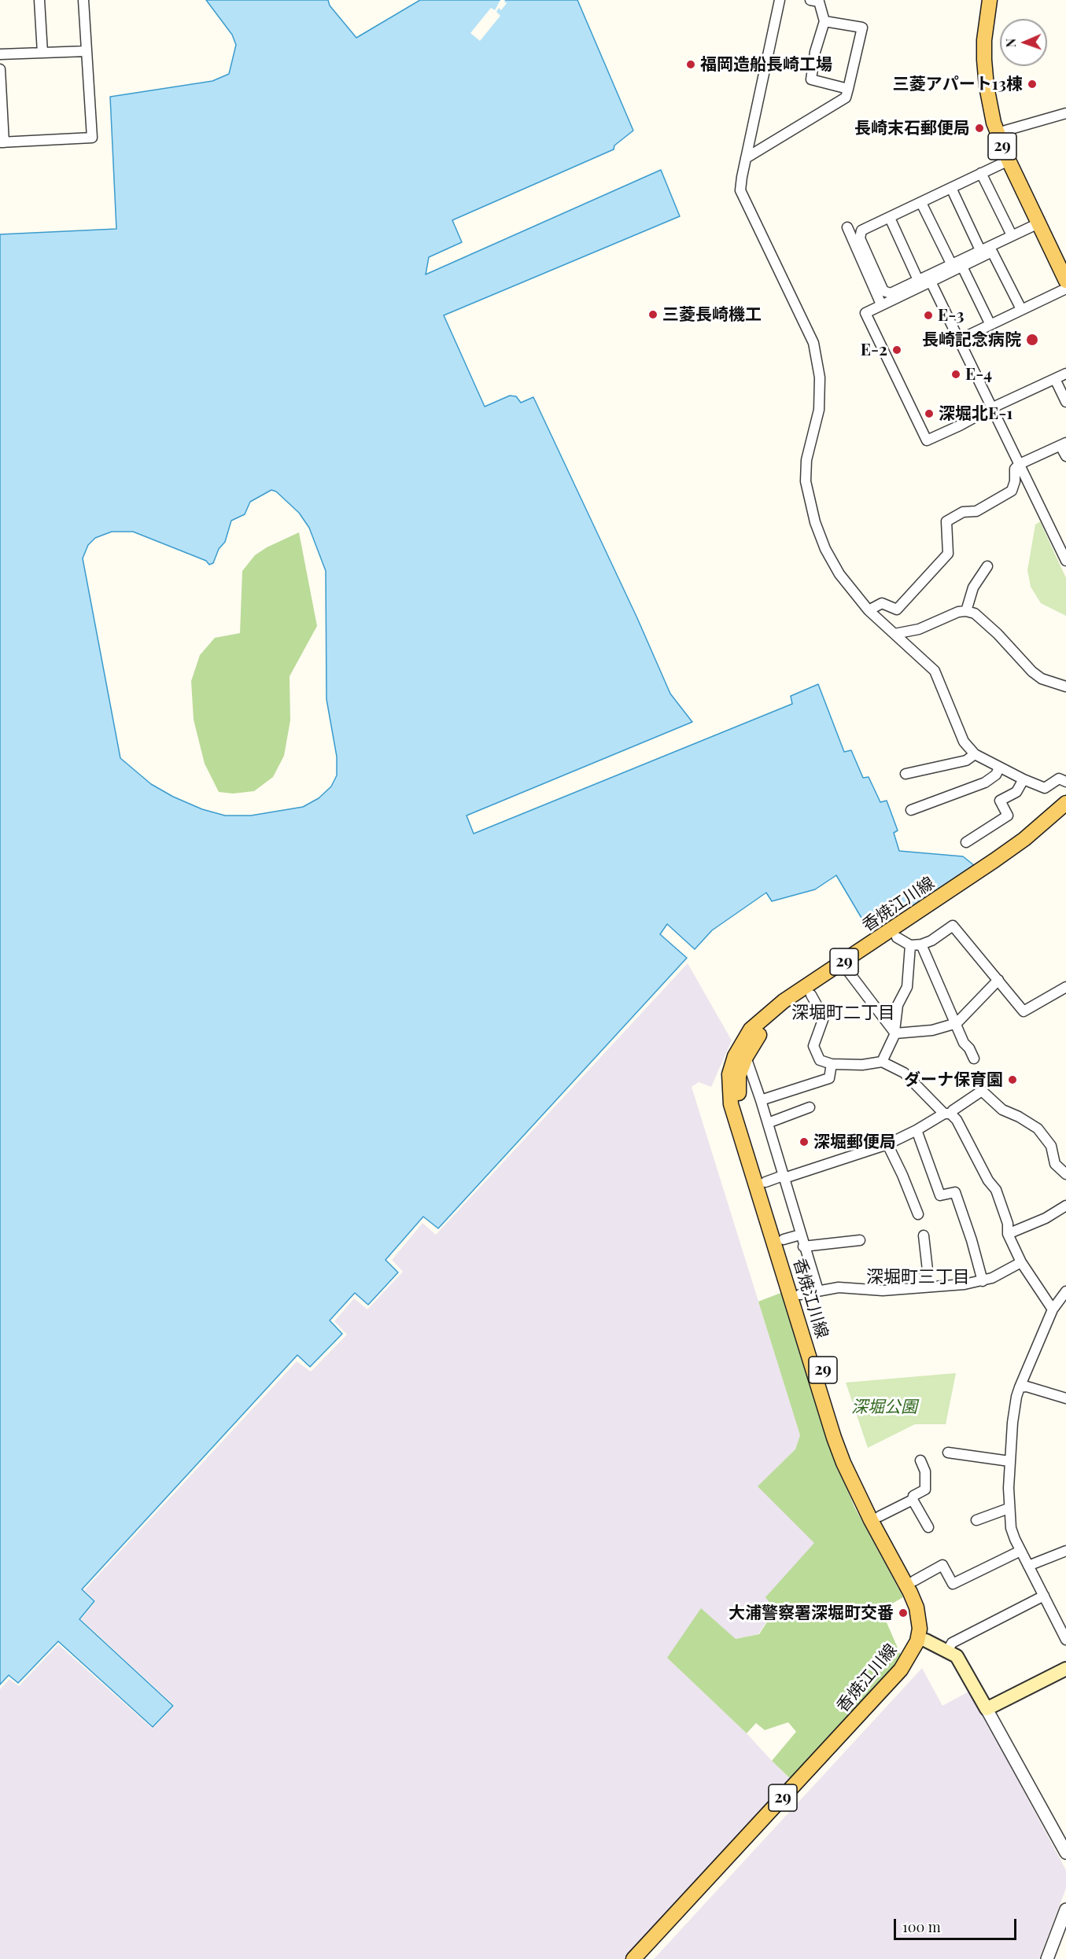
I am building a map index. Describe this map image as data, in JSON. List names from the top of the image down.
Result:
{
  "streets": {
    "main road": ["29", "香焼江川線"]
  },
  "districts": ["深堀町二丁目", "深堀町三丁目"],
  "parks": ["深堀公園"],
  "places": [
    "福岡造船長崎工場",
    "三菱アパート13棟",
    "長崎末石郵便局",
    "三菱長崎機工",
    "E-3",
    "長崎記念病院",
    "E-2",
    "E-4",
    "深堀北E-1",
    "ダーナ保育園",
    "深堀郵便局",
    "大浦警察署深堀町交番"
  ],
  "scale_bar": "100 m",
  "north": "left"
}
